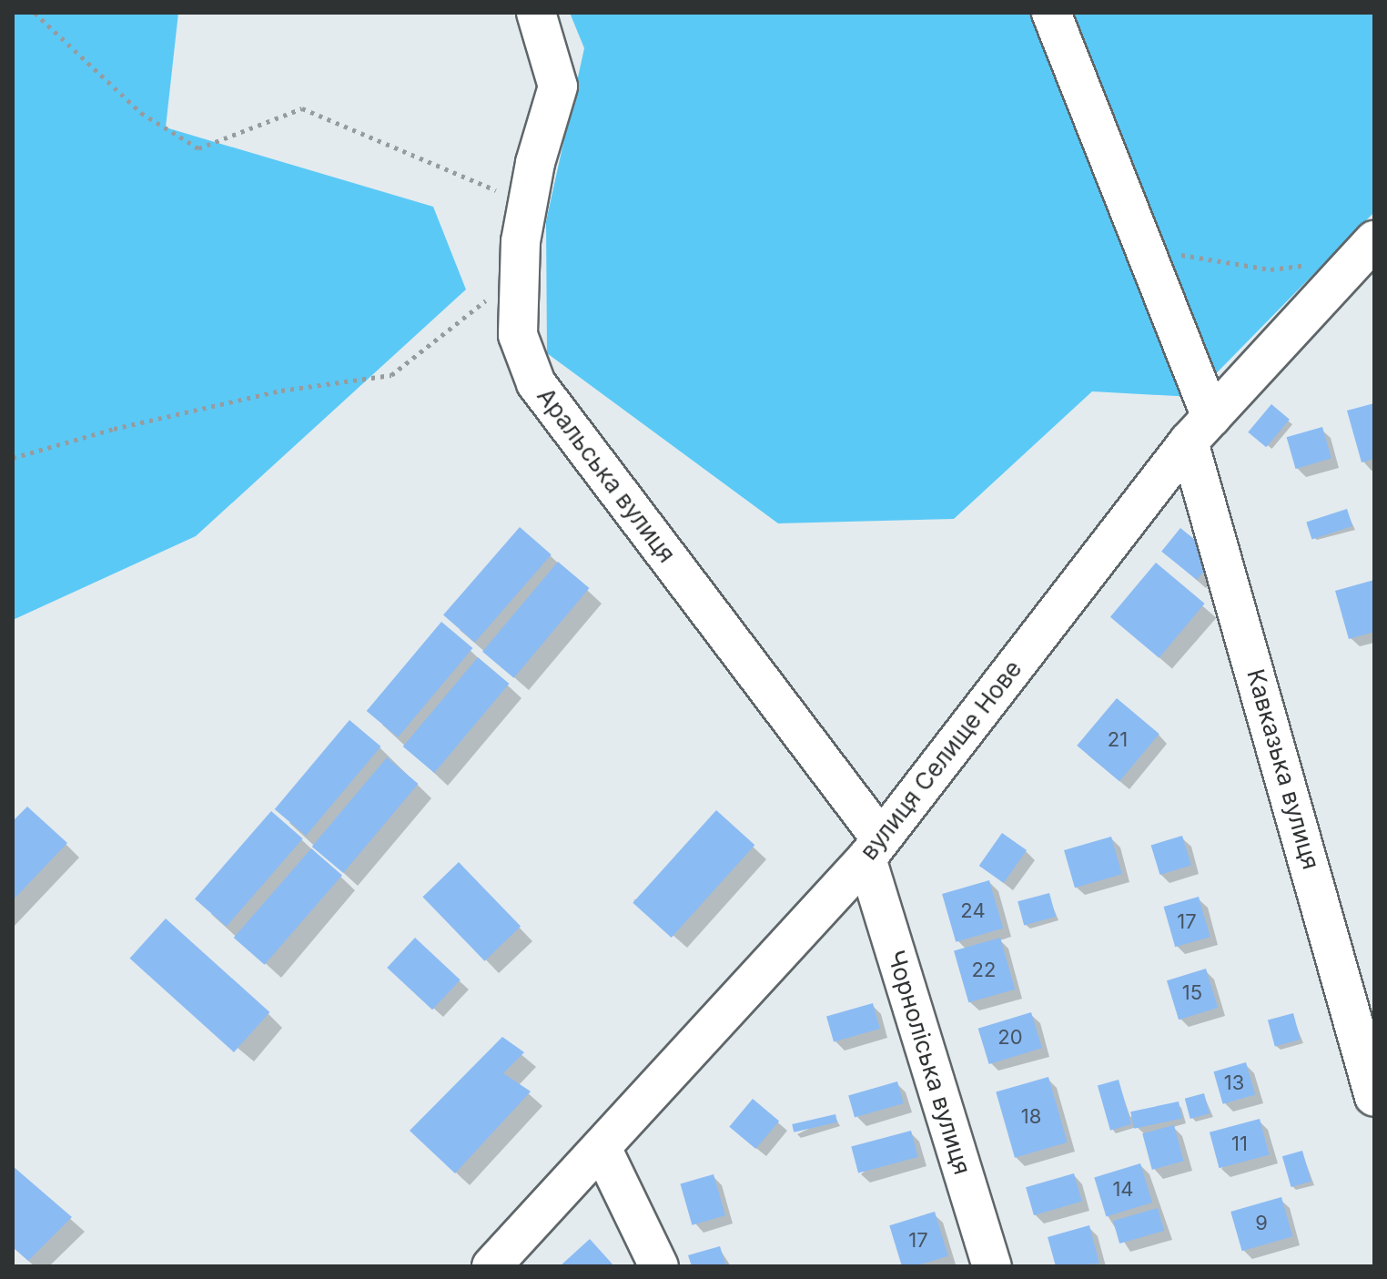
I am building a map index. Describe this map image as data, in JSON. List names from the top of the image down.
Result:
{
  "streets": {
    "street": [
      "Аральська вулиця",
      "вулиця Селище Нове",
      "Кавказька вулиця",
      "Чорноліська вулиця"
    ]
  },
  "crossings": [
    ["Аральська вулиця", "вулиця Селище Нове"],
    ["Аральська вулиця", "Чорноліська вулиця"],
    ["вулиця Селище Нове", "Кавказька вулиця"],
    ["вулиця Селище Нове", "Чорноліська вулиця"]
  ],
  "house_numbers": [
    "21",
    "24",
    "17",
    "22",
    "15",
    "20",
    "13",
    "18",
    "11",
    "14",
    "9",
    "17"
  ]
}
